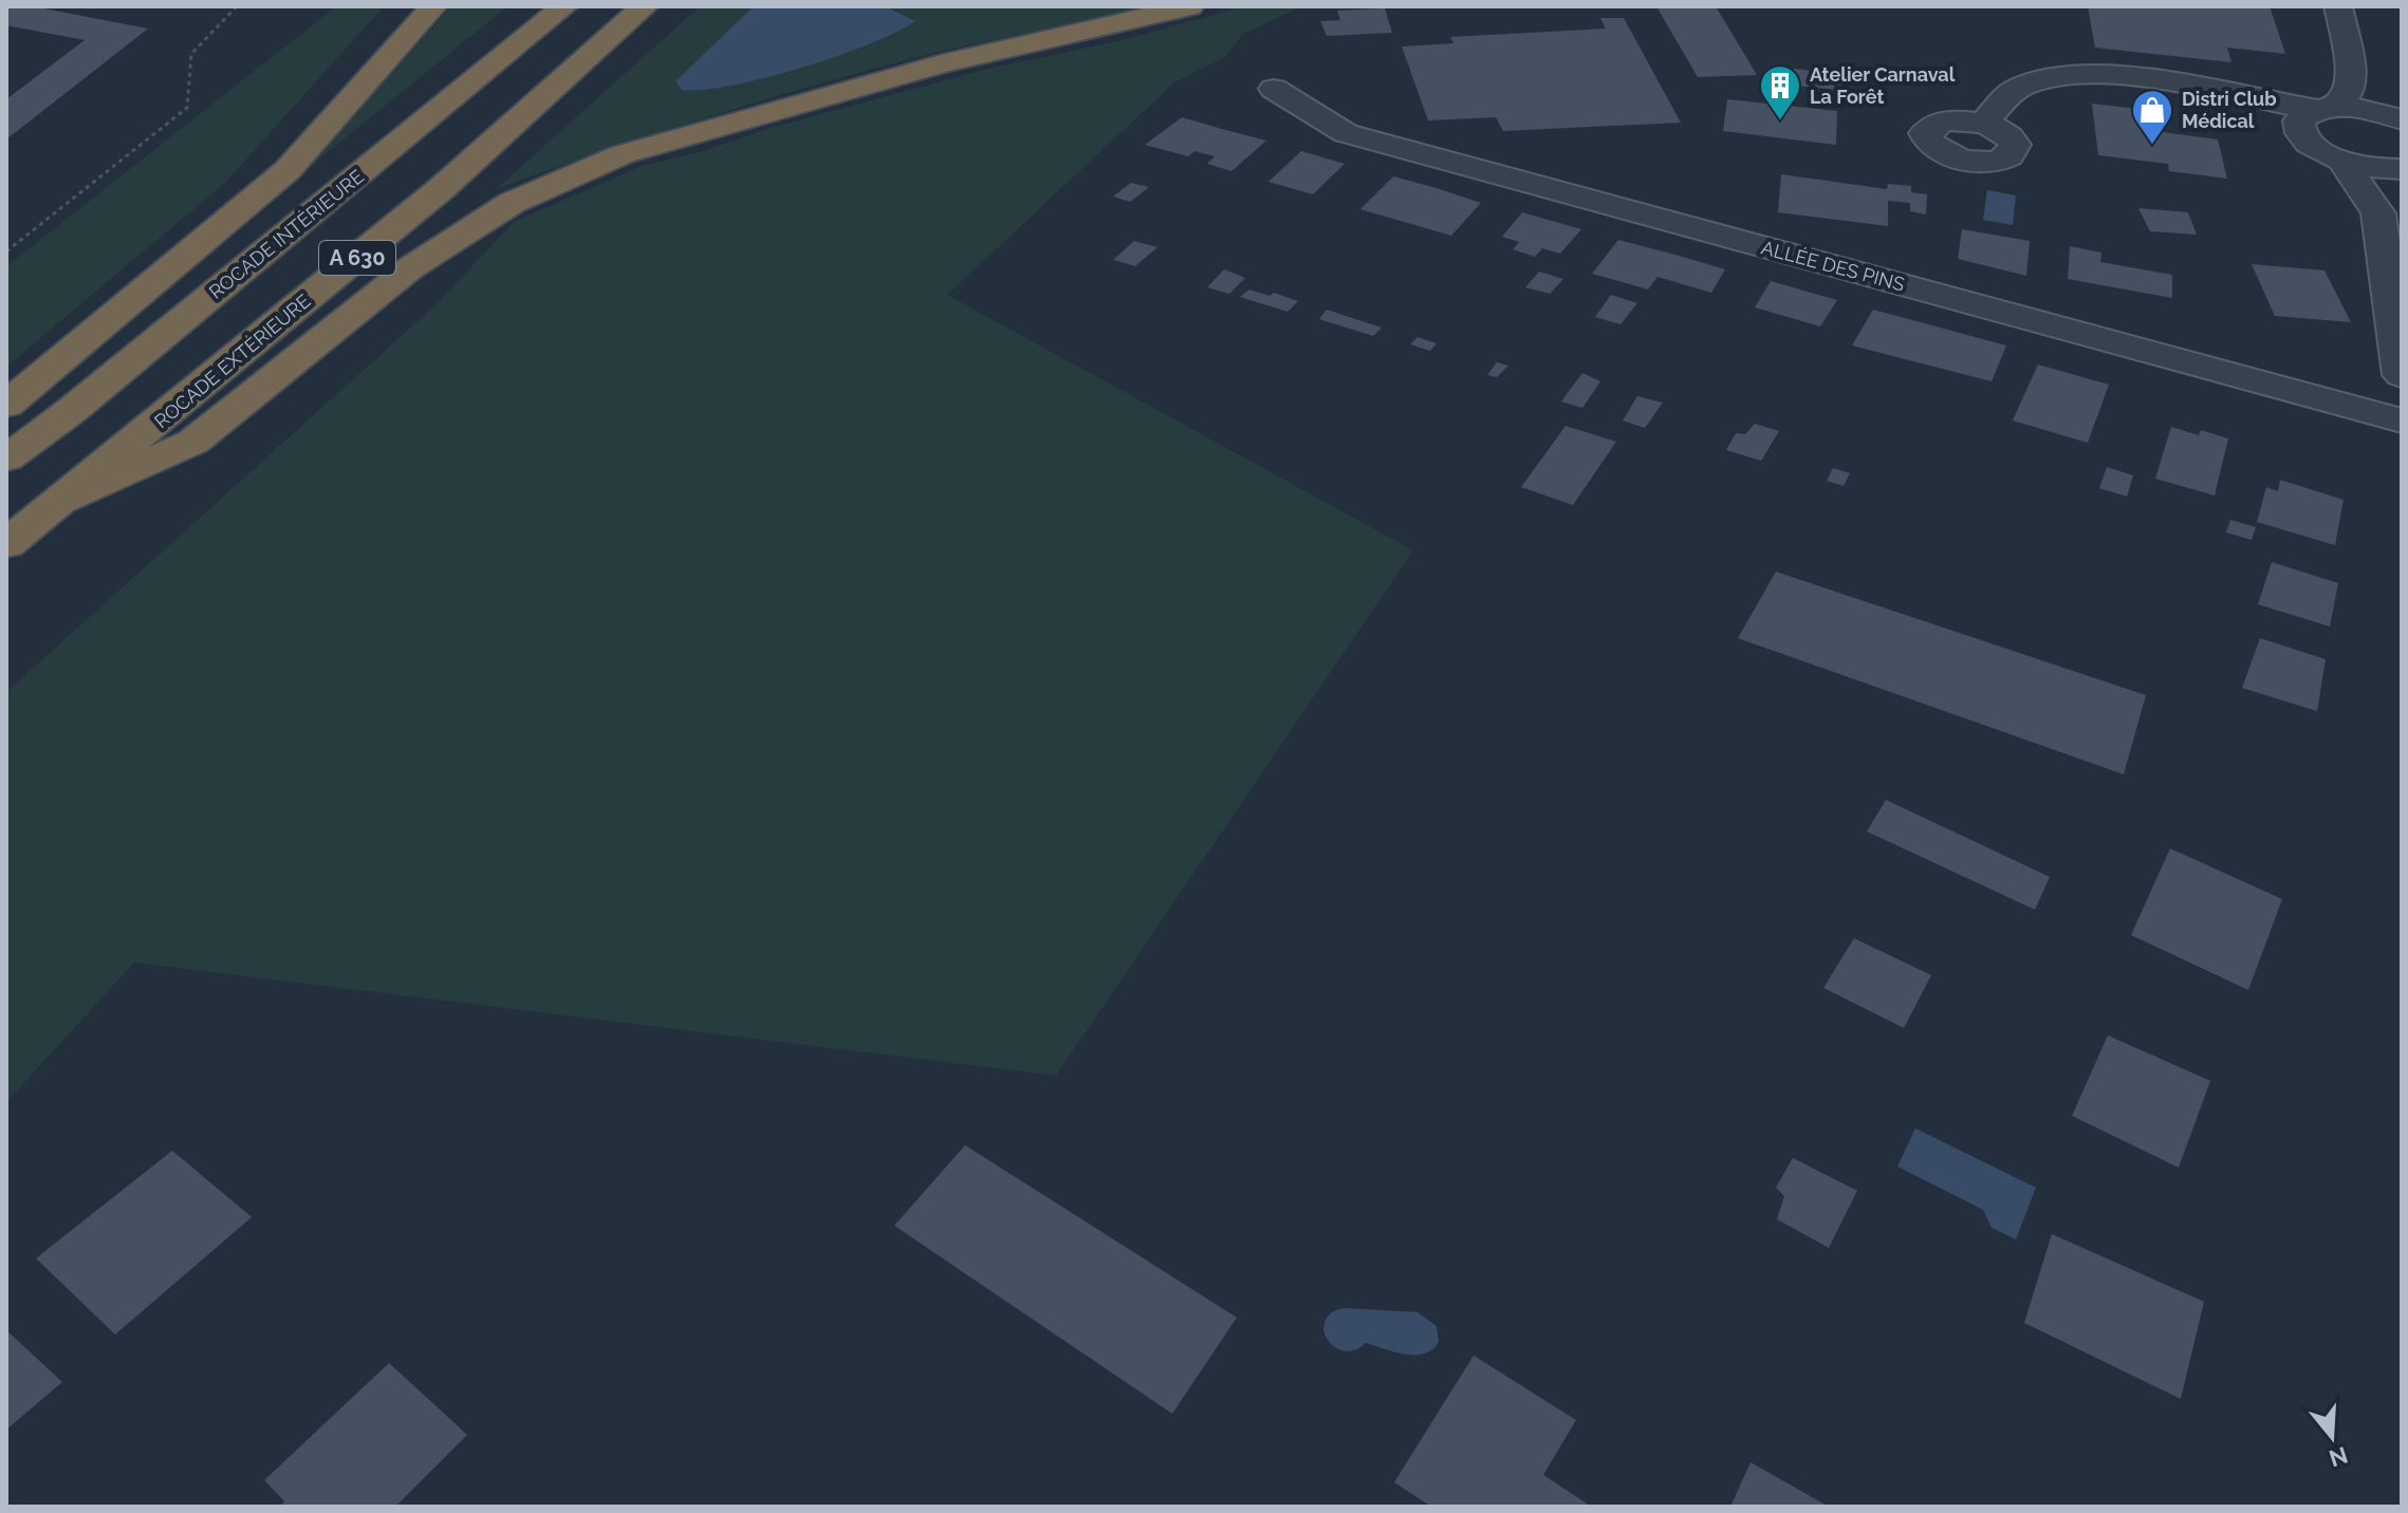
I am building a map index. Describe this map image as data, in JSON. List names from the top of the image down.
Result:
{
  "streets": {
    "highway": ["ROCADE INTÉRIEURE", "A 630", "ROCADE EXTÉRIEURE"],
    "street": ["ALLÉE DES PINS"]
  },
  "places": {
    "building": ["Atelier Carnaval La Forêt"],
    "shop": ["Distri Club Médical"]
  },
  "north": "bottom"
}
